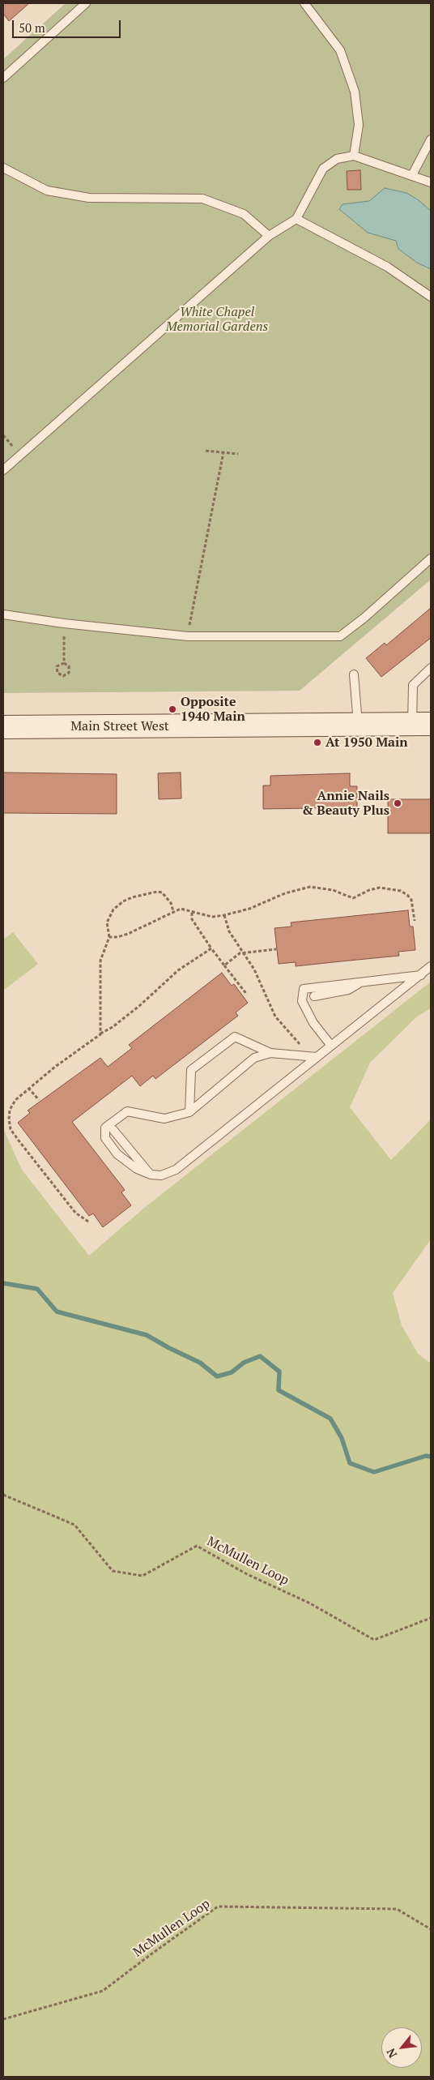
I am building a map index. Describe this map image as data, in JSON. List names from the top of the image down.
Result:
{
  "streets": {
    "main road": ["Main Street West"],
    "path": ["McMullen Loop"]
  },
  "parks": ["White Chapel Memorial Gardens"],
  "places": ["Opposite 1940 Main", "At 1950 Main", "Annie Nails & Beauty Plus"],
  "scale_bar": "50 m",
  "north": "bottom left"
}
